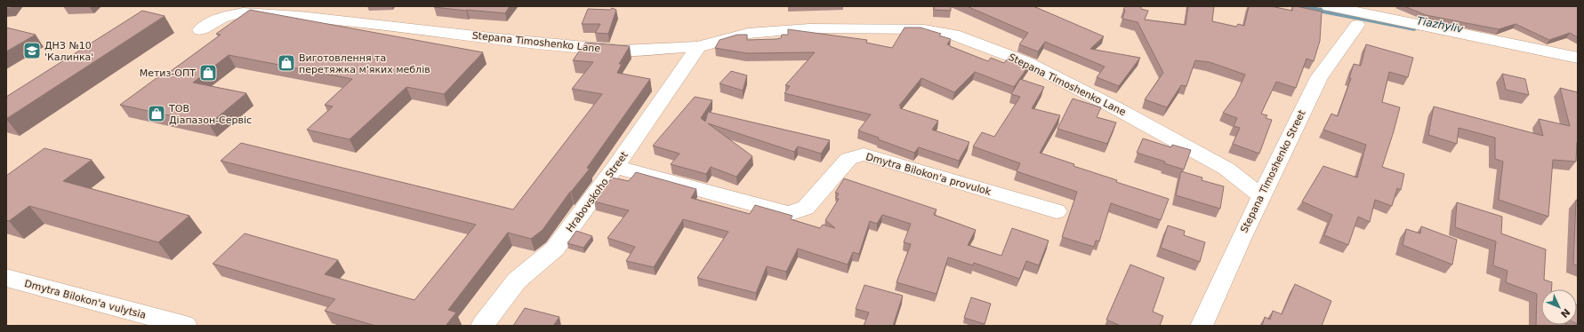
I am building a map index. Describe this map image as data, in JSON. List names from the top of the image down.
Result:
{
  "streets": {
    "street": [
      "Stepana Timoshenko Lane",
      "Stepana Timoshenko Street",
      "Dmytra Bilokon'a provulok",
      "Hrabovskoho Street",
      "Dmytra Bilokon'a vulytsia"
    ]
  },
  "crossings": [
    ["Stepana Timoshenko Lane", "Stepana Timoshenko Street"],
    ["Stepana Timoshenko Lane", "Hrabovskoho Street"],
    ["Dmytra Bilokon'a provulok", "Hrabovskoho Street"]
  ],
  "water": ["Tiazhyliv"],
  "places": {
    "school or university": ["ДНЗ №10 'Калинка'"],
    "shop": ["Виготовлення та перетяжка м'яких меблів", "Метиз-ОПТ", "ТОВ Діапазон-Сервіс"]
  },
  "north": "bottom right"
}
